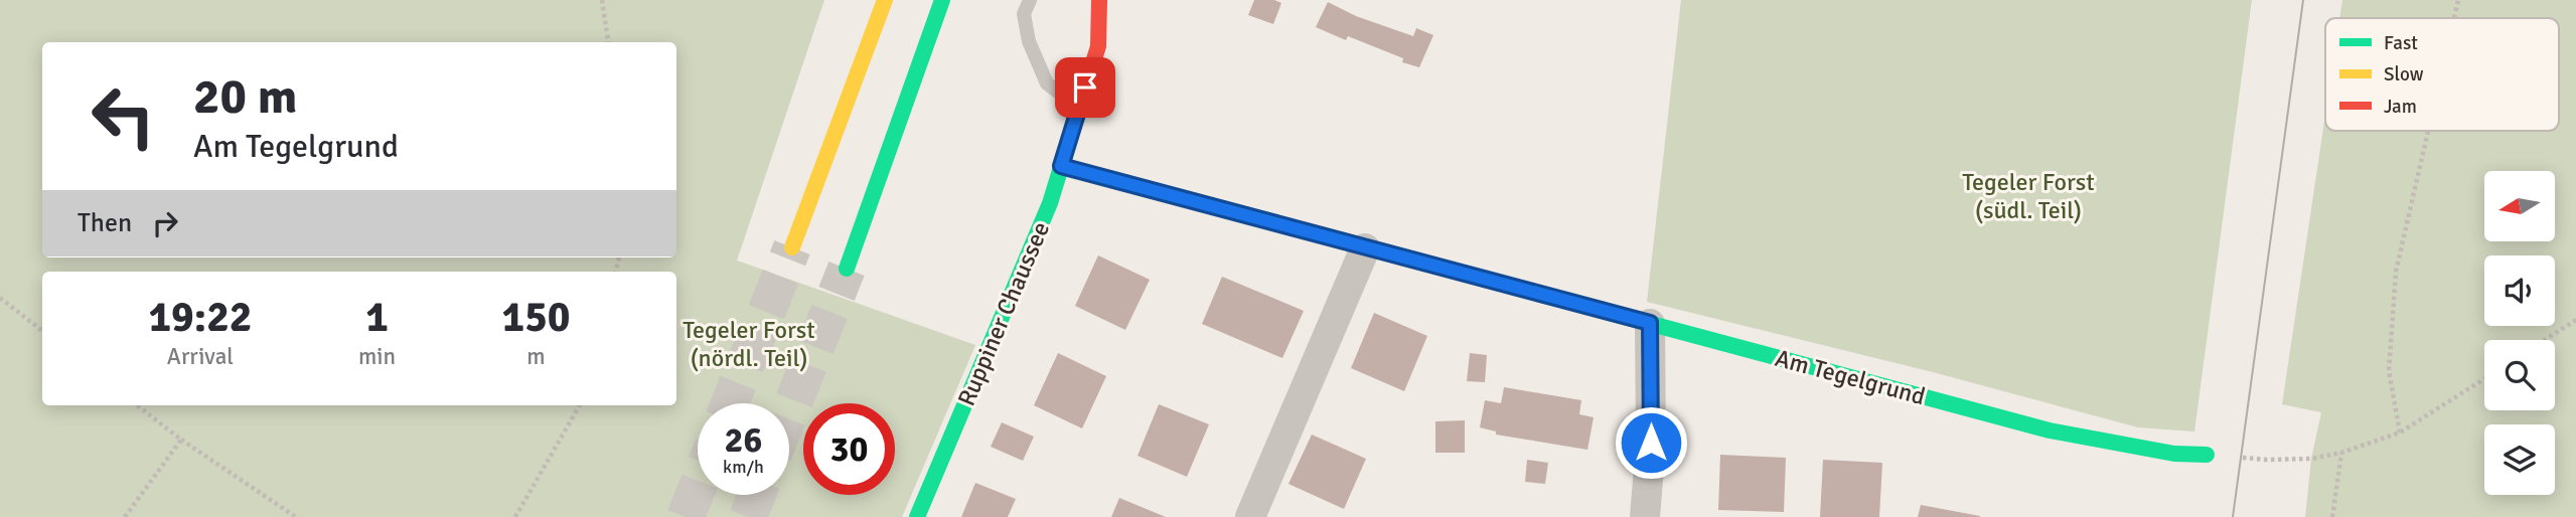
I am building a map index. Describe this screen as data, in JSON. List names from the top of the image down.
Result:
{
  "streets": {
    "main road": ["Ruppiner Chaussee", "Am Tegelgrund"]
  },
  "crossings": [
    ["Ruppiner Chaussee", "Am Tegelgrund"]
  ],
  "parks": ["Tegeler Forst (südl. Teil)", "Tegeler Forst (nördl. Teil)"],
  "legend": ["Fast", "Slow", "Jam"],
  "north": "left",
  "page": {
    "turn": ["20 m", "Am Tegelgrund"],
    "then": "Then",
    "eta": [
      "19:22",
      "Arrival",
      "1",
      "min",
      "150",
      "m"
    ],
    "speed": "26 km/h",
    "limit": "30"
  }
}
